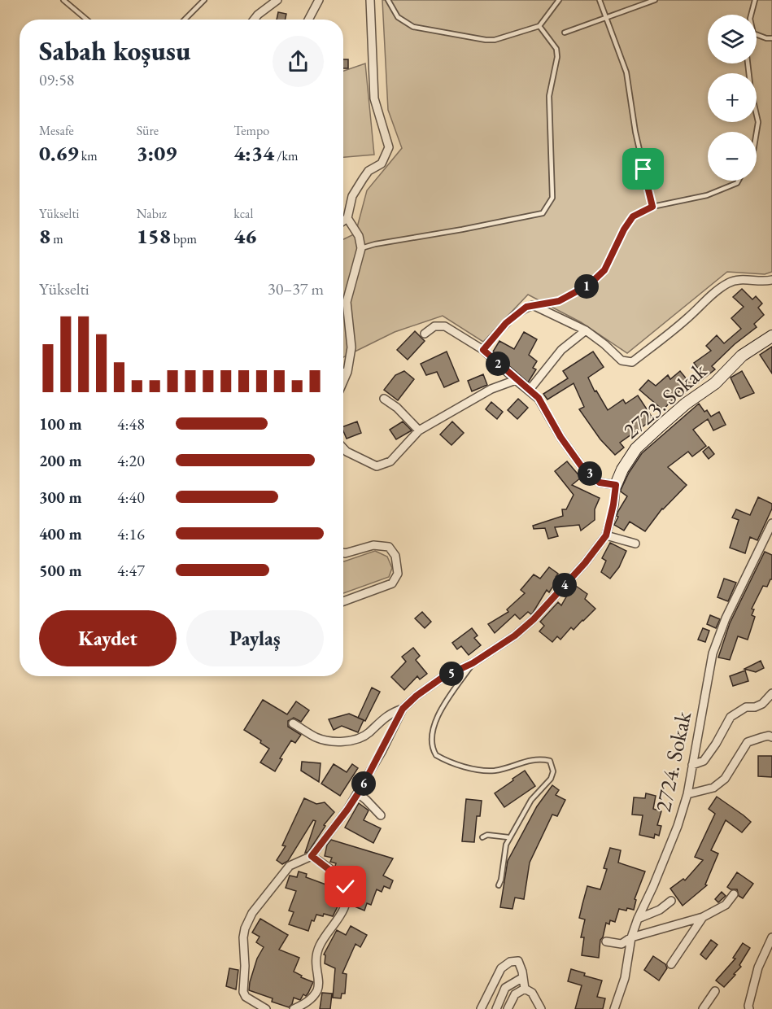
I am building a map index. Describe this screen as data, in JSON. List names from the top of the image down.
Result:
{
  "streets": {
    "street": ["2723. Sokak", "2724. Sokak"]
  },
  "page": {
    "map_buttons": ["+", "−"],
    "heading": ["Sabah koşusu", "09:58"],
    "stats": [
      ["Mesafe", "0.69 km"],
      ["Süre", "3:09"],
      ["Tempo", "4:34 /km"],
      ["Yükselti", "8 m"],
      ["Nabız", "158 bpm"],
      ["kcal", "46"]
    ],
    "chart": ["Yükselti", "30–37 m"],
    "pins": [
      "1",
      "2",
      "3",
      "4",
      "5",
      "6"
    ],
    "list": [
      {
        "name": "100 m",
        "note": "4:48"
      },
      {
        "name": "200 m",
        "note": "4:20"
      },
      {
        "name": "300 m",
        "note": "4:40"
      },
      {
        "name": "400 m",
        "note": "4:16"
      },
      {
        "name": "500 m",
        "note": "4:47"
      }
    ],
    "buttons": ["Kaydet", "Paylaş"]
  }
}
